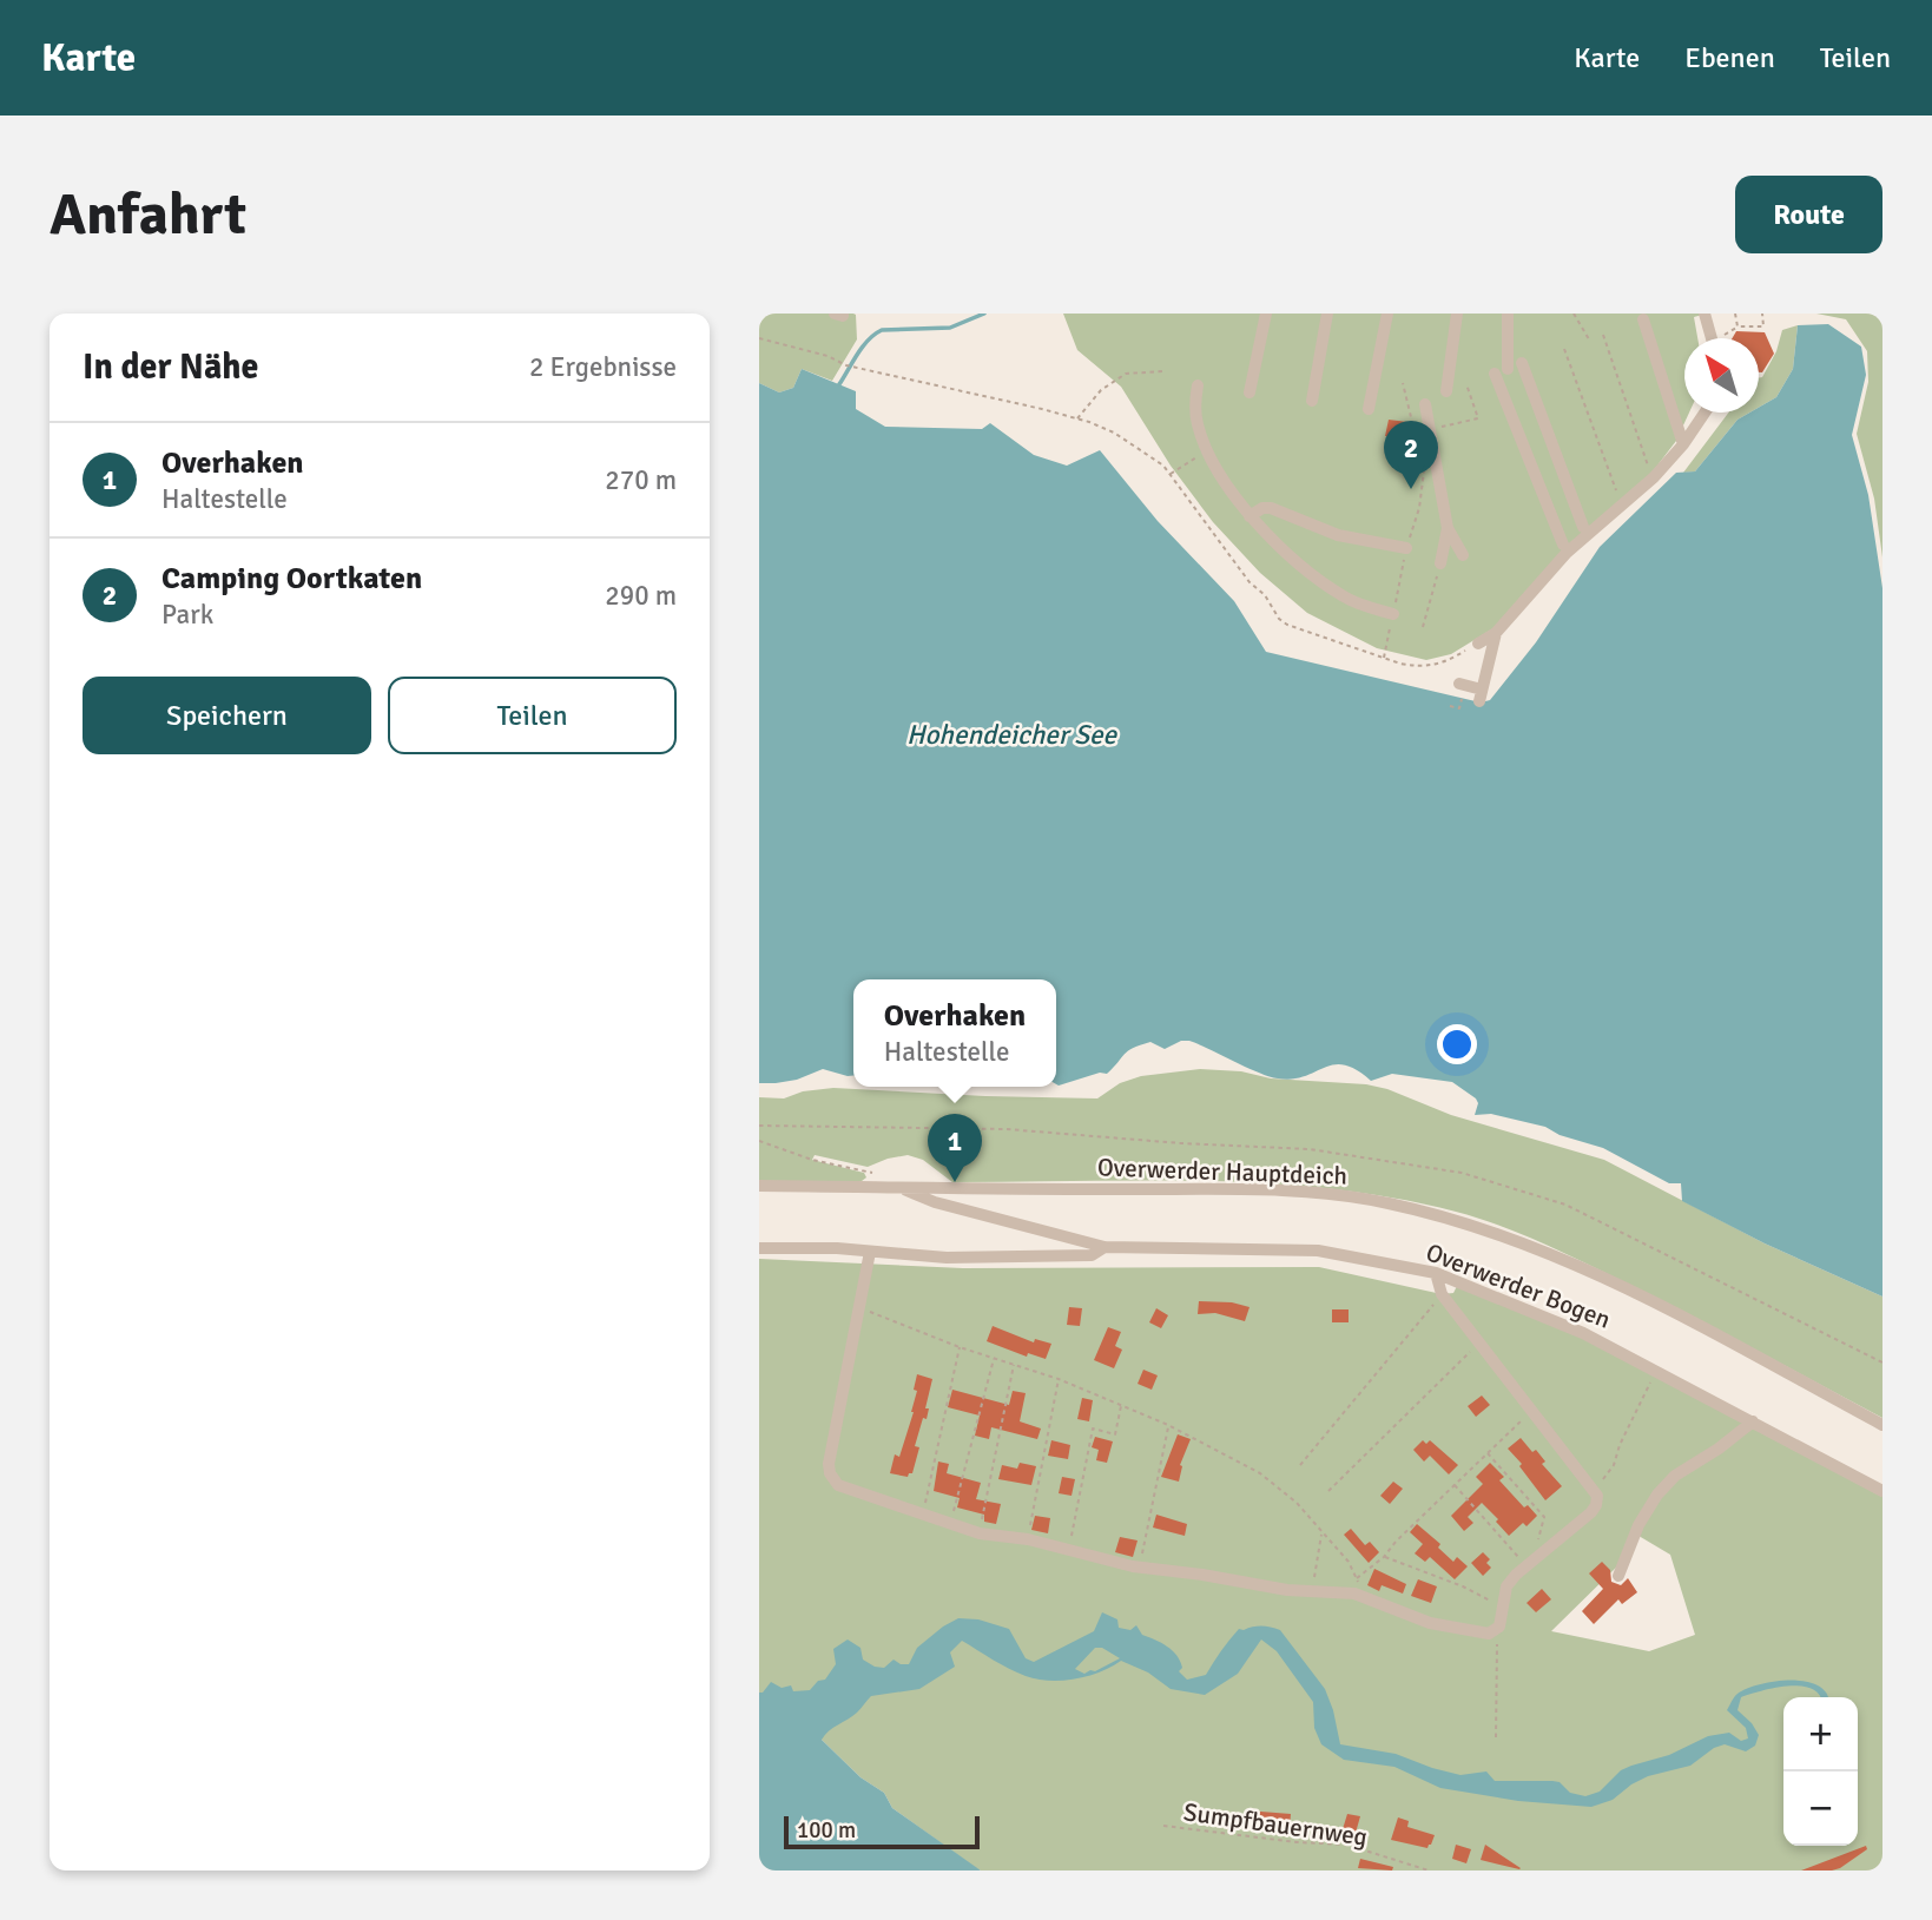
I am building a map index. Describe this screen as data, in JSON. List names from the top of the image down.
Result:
{
  "streets": {
    "street": ["Overwerder Hauptdeich", "Overwerder Bogen"],
    "path": ["Sumpfbauernweg"]
  },
  "crossings": [
    ["Overwerder Hauptdeich", "Overwerder Bogen"]
  ],
  "water": ["Hohendeicher See"],
  "scale_bar": "100 m",
  "north": "top left",
  "page": {
    "header": "Karte",
    "nav": ["Karte", "Ebenen", "Teilen"],
    "buttons": [
      "Route",
      ["Speichern", "Teilen"]
    ],
    "title": "Anfahrt",
    "heading": ["In der Nähe", "2 Ergebnisse"],
    "list": [
      {
        "mark": "1",
        "name": "Overhaken",
        "note": "Haltestelle",
        "value": "270 m"
      },
      {
        "mark": "2",
        "name": "Camping Oortkaten",
        "note": "Park",
        "value": "290 m"
      }
    ],
    "pins": ["2", "1"],
    "popup": ["Overhaken", "Haltestelle"],
    "map_buttons": ["+", "−"],
    "scale": "100 m"
  }
}
